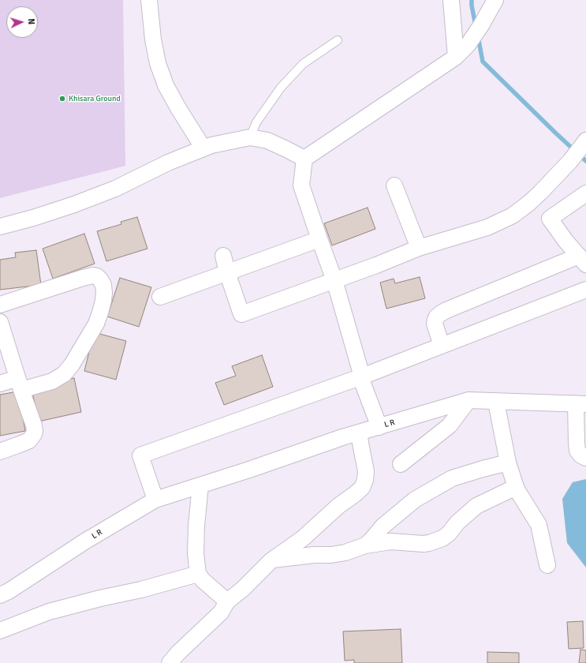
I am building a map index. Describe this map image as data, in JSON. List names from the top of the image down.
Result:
{
  "streets": {
    "street": ["L R"]
  },
  "places": ["Khisara Ground"],
  "north": "right"
}
